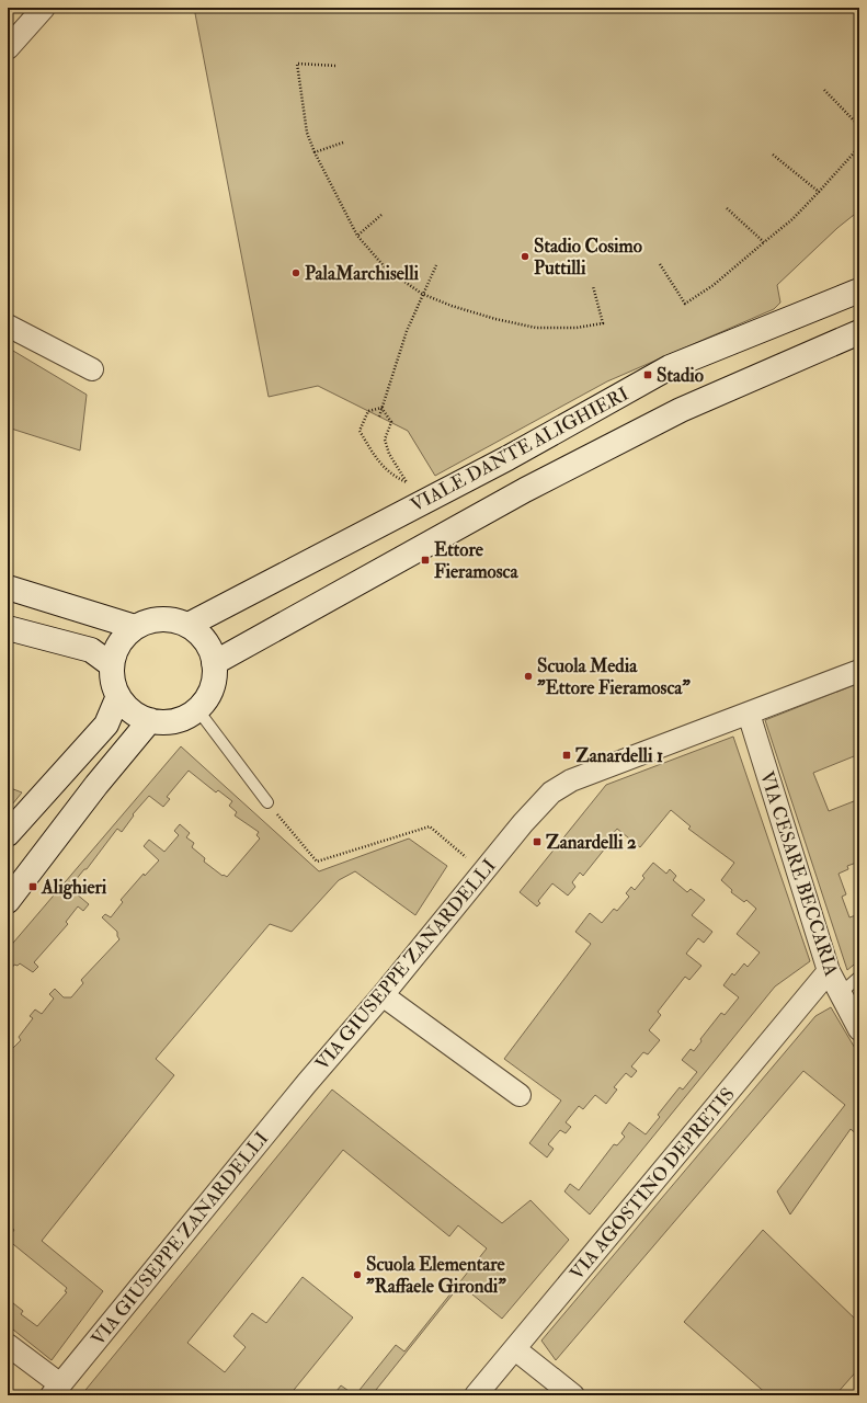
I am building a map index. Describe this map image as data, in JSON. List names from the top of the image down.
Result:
{
  "streets": {
    "street": [
      "VIALE DANTE ALIGHIERI",
      "VIA CESARE BECCARIA",
      "VIA GIUSEPPE ZANARDELLI",
      "VIA AGOSTINO DEPRETIS"
    ]
  },
  "crossings": [
    ["VIA CESARE BECCARIA", "VIA GIUSEPPE ZANARDELLI"],
    ["VIA CESARE BECCARIA", "VIA AGOSTINO DEPRETIS"]
  ],
  "places": {
    "other": [
      "Stadio Cosimo Puttilli",
      "PalaMarchiselli",
      "Scuola Media \"Ettore Fieramosca\"",
      "Scuola Elementare \"Raffaele Girondi\""
    ],
    "transit": [
      "Stadio",
      "Ettore Fieramosca",
      "Zanardelli 1",
      "Zanardelli 2",
      "Alighieri"
    ]
  }
}
